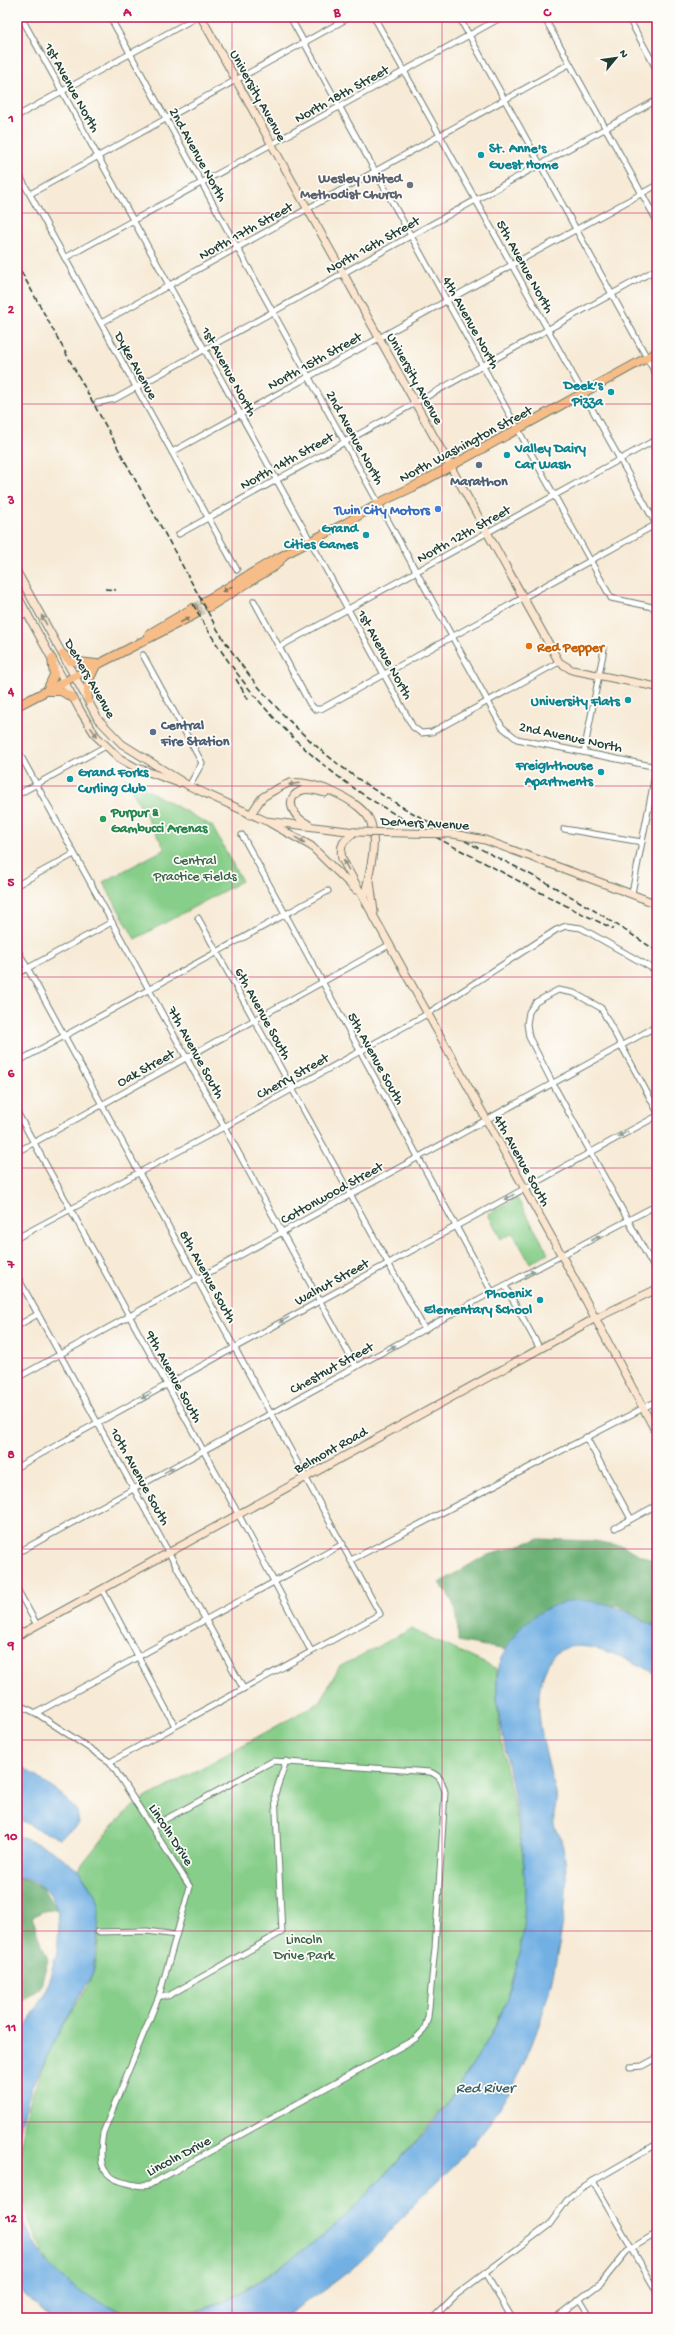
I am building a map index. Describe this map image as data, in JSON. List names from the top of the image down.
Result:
{
  "streets": {
    "main road": ["North Washington Street"],
    "street": [
      "1st Avenue North",
      "North 18th Street",
      "University Avenue",
      "2nd Avenue North",
      "North 17th Street",
      "North 16th Street",
      "5th Avenue North",
      "4th Avenue North",
      "North 15th Street",
      "Dyke Avenue",
      "North 14th Street",
      "North 12th Street",
      "DeMers Avenue",
      "6th Avenue South",
      "7th Avenue South",
      "5th Avenue South",
      "Oak Street",
      "Cherry Street",
      "4th Avenue South",
      "Cottonwood Street",
      "8th Avenue South",
      "Walnut Street",
      "Chestnut Street",
      "9th Avenue South",
      "Belmont Road",
      "10th Avenue South",
      "Lincoln Drive"
    ]
  },
  "crossings": [
    ["1st Avenue North", "North 18th Street"],
    ["1st Avenue North", "2nd Avenue North"],
    ["1st Avenue North", "North 17th Street"],
    ["1st Avenue North", "North 16th Street"],
    ["1st Avenue North", "North 15th Street"],
    ["1st Avenue North", "North Washington Street"],
    ["1st Avenue North", "North 14th Street"],
    ["1st Avenue North", "North 12th Street"],
    ["North 18th Street", "University Avenue"],
    ["North 18th Street", "2nd Avenue North"],
    ["North 18th Street", "5th Avenue North"],
    ["North 18th Street", "4th Avenue North"],
    ["North 18th Street", "Dyke Avenue"],
    ["University Avenue", "North 17th Street"],
    ["University Avenue", "North 16th Street"],
    ["University Avenue", "North 15th Street"],
    ["University Avenue", "North Washington Street"],
    ["University Avenue", "North 14th Street"],
    ["University Avenue", "North 12th Street"],
    ["2nd Avenue North", "North 17th Street"],
    ["2nd Avenue North", "North 16th Street"],
    ["2nd Avenue North", "North 15th Street"],
    ["2nd Avenue North", "North Washington Street"],
    ["2nd Avenue North", "North 14th Street"],
    ["2nd Avenue North", "North 12th Street"],
    ["North 17th Street", "5th Avenue North"],
    ["North 17th Street", "4th Avenue North"],
    ["North 17th Street", "Dyke Avenue"],
    ["North 16th Street", "5th Avenue North"],
    ["North 16th Street", "4th Avenue North"],
    ["North 16th Street", "Dyke Avenue"],
    ["5th Avenue North", "North 15th Street"],
    ["5th Avenue North", "North Washington Street"],
    ["5th Avenue North", "North 14th Street"],
    ["5th Avenue North", "North 12th Street"],
    ["4th Avenue North", "North 15th Street"],
    ["4th Avenue North", "North Washington Street"],
    ["4th Avenue North", "North 14th Street"],
    ["4th Avenue North", "North 12th Street"],
    ["North 15th Street", "Dyke Avenue"],
    ["Dyke Avenue", "North 14th Street"],
    ["6th Avenue South", "Oak Street"],
    ["6th Avenue South", "Cherry Street"],
    ["6th Avenue South", "Cottonwood Street"],
    ["6th Avenue South", "Walnut Street"],
    ["6th Avenue South", "Chestnut Street"],
    ["7th Avenue South", "Oak Street"],
    ["7th Avenue South", "Cherry Street"],
    ["7th Avenue South", "Cottonwood Street"],
    ["7th Avenue South", "Walnut Street"],
    ["7th Avenue South", "Chestnut Street"],
    ["5th Avenue South", "Oak Street"],
    ["5th Avenue South", "Cherry Street"],
    ["5th Avenue South", "Cottonwood Street"],
    ["5th Avenue South", "Walnut Street"],
    ["5th Avenue South", "Chestnut Street"],
    ["Oak Street", "4th Avenue South"],
    ["Oak Street", "8th Avenue South"],
    ["Oak Street", "9th Avenue South"],
    ["Cherry Street", "4th Avenue South"],
    ["Cherry Street", "8th Avenue South"],
    ["Cherry Street", "9th Avenue South"],
    ["4th Avenue South", "Cottonwood Street"],
    ["4th Avenue South", "Walnut Street"],
    ["4th Avenue South", "Chestnut Street"],
    ["4th Avenue South", "Belmont Road"],
    ["Cottonwood Street", "8th Avenue South"],
    ["Cottonwood Street", "9th Avenue South"],
    ["Cottonwood Street", "10th Avenue South"],
    ["8th Avenue South", "Walnut Street"],
    ["8th Avenue South", "Chestnut Street"],
    ["8th Avenue South", "9th Avenue South"],
    ["8th Avenue South", "Belmont Road"],
    ["Walnut Street", "9th Avenue South"],
    ["Walnut Street", "10th Avenue South"],
    ["Chestnut Street", "9th Avenue South"],
    ["Chestnut Street", "10th Avenue South"],
    ["9th Avenue South", "Belmont Road"],
    ["Belmont Road", "10th Avenue South"]
  ],
  "one_way": ["Walnut Street", "Chestnut Street"],
  "water": ["Red River"],
  "parks": ["Central Practice Fields", "Lincoln Drive Park"],
  "places": [
    "St. Anne's Guest Home",
    "Wesley United Methodist Church",
    "Deek’s Pizza",
    "Valley Dairy Car Wash",
    "Marathon",
    "Twin City Motors",
    "Grand Cities Games",
    "Red Pepper",
    "University Flats",
    "Central Fire Station",
    "Freighthouse Apartments",
    "Grand Forks Curling Club",
    "Purpur & Gambucci Arenas",
    "Phoenix Elementary School"
  ],
  "north": "top right",
  "grid": {
    "columns": ["A", "B", "C"],
    "rows": [
      "1",
      "2",
      "3",
      "4",
      "5",
      "6",
      "7",
      "8",
      "9",
      "10",
      "11",
      "12"
    ]
  }
}
